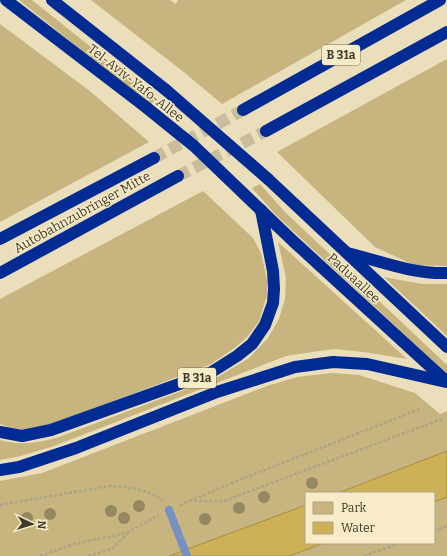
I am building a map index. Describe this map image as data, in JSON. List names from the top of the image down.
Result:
{
  "streets": {
    "highway": [
      "B 31a",
      "Tel-Aviv-Yafo-Allee",
      "Autobahnzubringer Mitte",
      "Paduaallee"
    ]
  },
  "crossings": [
    ["B 31a", "Paduaallee"],
    ["Tel-Aviv-Yafo-Allee", "Paduaallee"]
  ],
  "legend": ["Park", "Water"],
  "north": "right"
}
